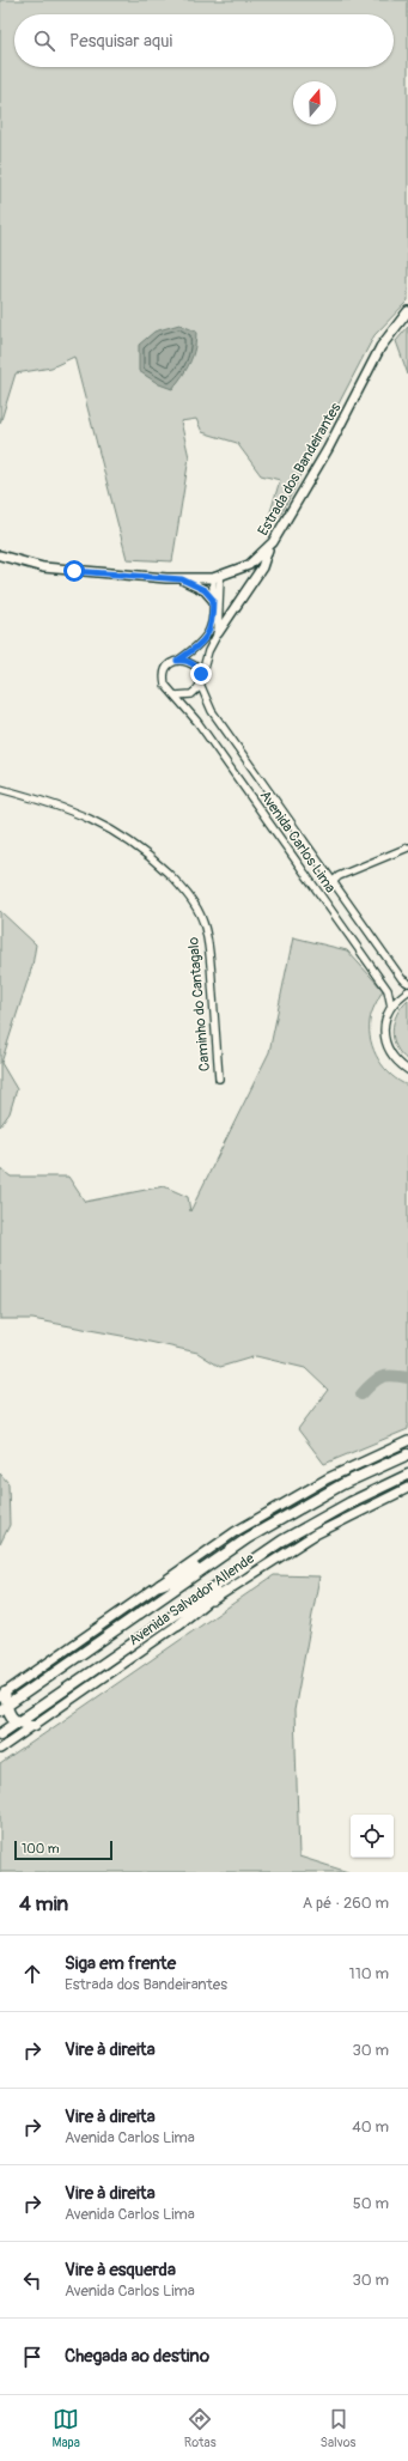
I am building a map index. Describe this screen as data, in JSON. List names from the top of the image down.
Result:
{
  "streets": {
    "highway": ["Avenida Salvador Allende"],
    "main road": ["Estrada dos Bandeirantes"],
    "street": ["Avenida Carlos Lima", "Caminho do Cantagalo"]
  },
  "crossings": [
    ["Estrada dos Bandeirantes", "Avenida Carlos Lima"]
  ],
  "scale_bar": "100 m",
  "north": "top",
  "page": {
    "search": "Pesquisar aqui",
    "scale": "100 m",
    "heading": ["4 min", "A pé · 260 m"],
    "list": [
      ["Siga em frente", "Estrada dos Bandeirantes", "110 m"],
      ["Vire à direita", "30 m"],
      ["Vire à direita", "Avenida Carlos Lima", "40 m"],
      ["Vire à direita", "Avenida Carlos Lima", "50 m"],
      ["Vire à esquerda", "Avenida Carlos Lima", "30 m"],
      "Chegada ao destino"
    ],
    "nav": ["Mapa", "Rotas", "Salvos"]
  }
}
